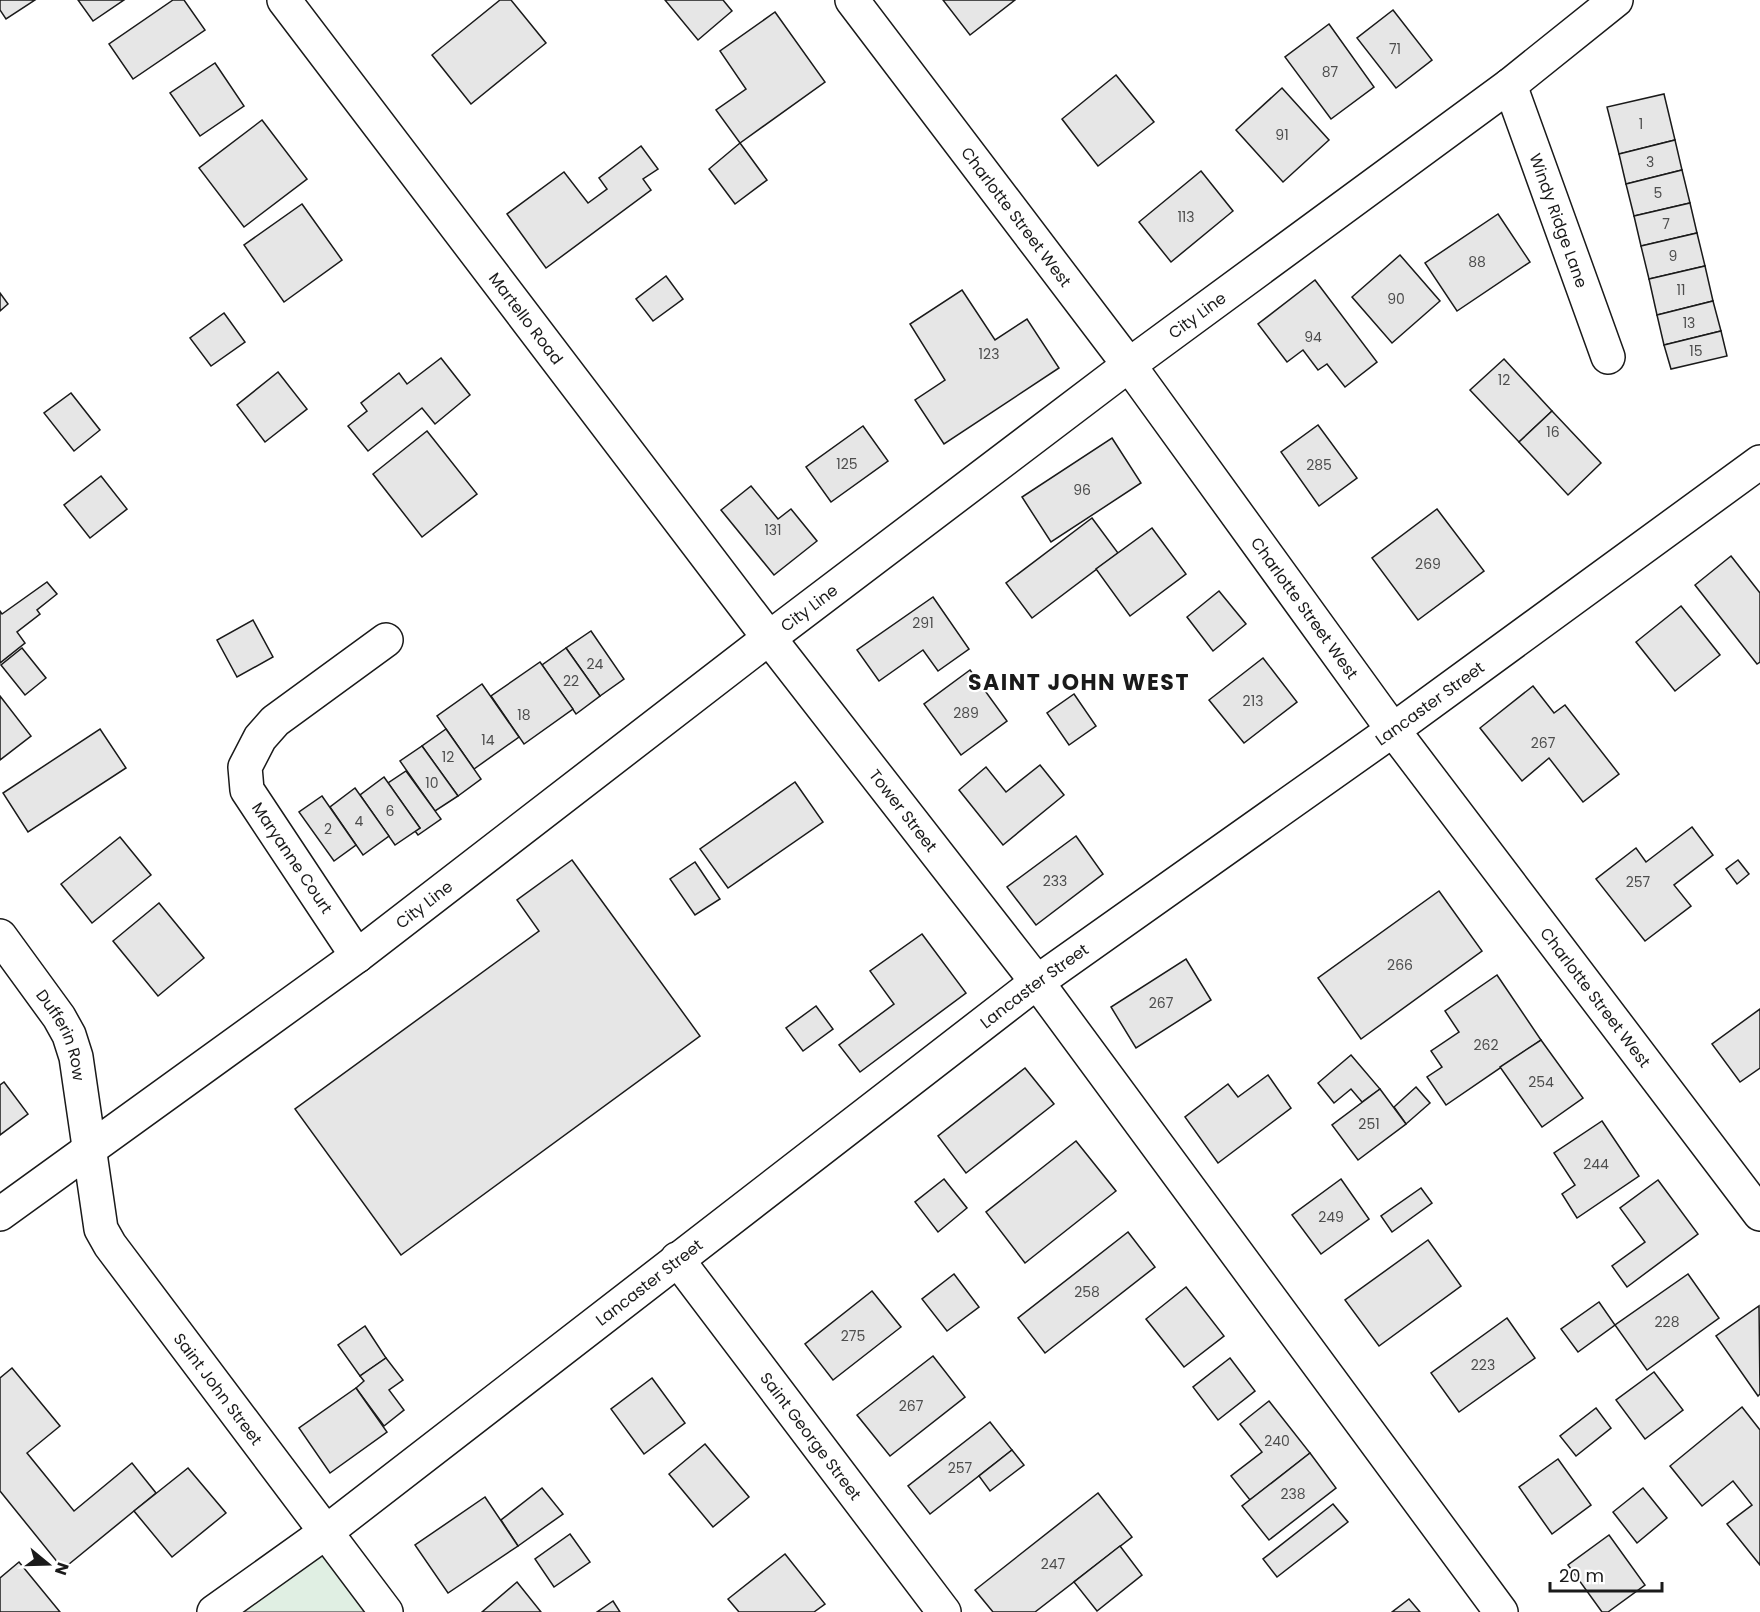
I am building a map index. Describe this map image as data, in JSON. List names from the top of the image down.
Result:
{
  "streets": {
    "street": [
      "Charlotte Street West",
      "Windy Ridge Lane",
      "City Line",
      "Martello Road",
      "Lancaster Street",
      "Tower Street",
      "Maryanne Court",
      "Dufferin Row",
      "Saint John Street",
      "Saint George Street"
    ]
  },
  "crossings": [
    ["Charlotte Street West", "City Line"],
    ["Charlotte Street West", "Lancaster Street"],
    ["Windy Ridge Lane", "City Line"],
    ["City Line", "Martello Road"],
    ["City Line", "Tower Street"],
    ["City Line", "Maryanne Court"],
    ["City Line", "Dufferin Row"],
    ["City Line", "Saint John Street"],
    ["Martello Road", "Tower Street"],
    ["Lancaster Street", "Tower Street"],
    ["Lancaster Street", "Saint John Street"],
    ["Lancaster Street", "Saint George Street"],
    ["Dufferin Row", "Saint John Street"]
  ],
  "districts": ["SAINT JOHN WEST"],
  "house_numbers": [
    "71",
    "87",
    "1",
    "91",
    "3",
    "5",
    "113",
    "7",
    "9",
    "88",
    "11",
    "90",
    "13",
    "94",
    "15",
    "123",
    "12",
    "16",
    "125",
    "285",
    "96",
    "131",
    "269",
    "291",
    "24",
    "22",
    "213",
    "289",
    "18",
    "14",
    "267",
    "12",
    "10",
    "6",
    "4",
    "2",
    "233",
    "257",
    "266",
    "267",
    "262",
    "254",
    "251",
    "244",
    "249",
    "258",
    "228",
    "275",
    "223",
    "267",
    "240",
    "257",
    "238",
    "247"
  ],
  "scale_bar": "20 m",
  "north": "right"
}
